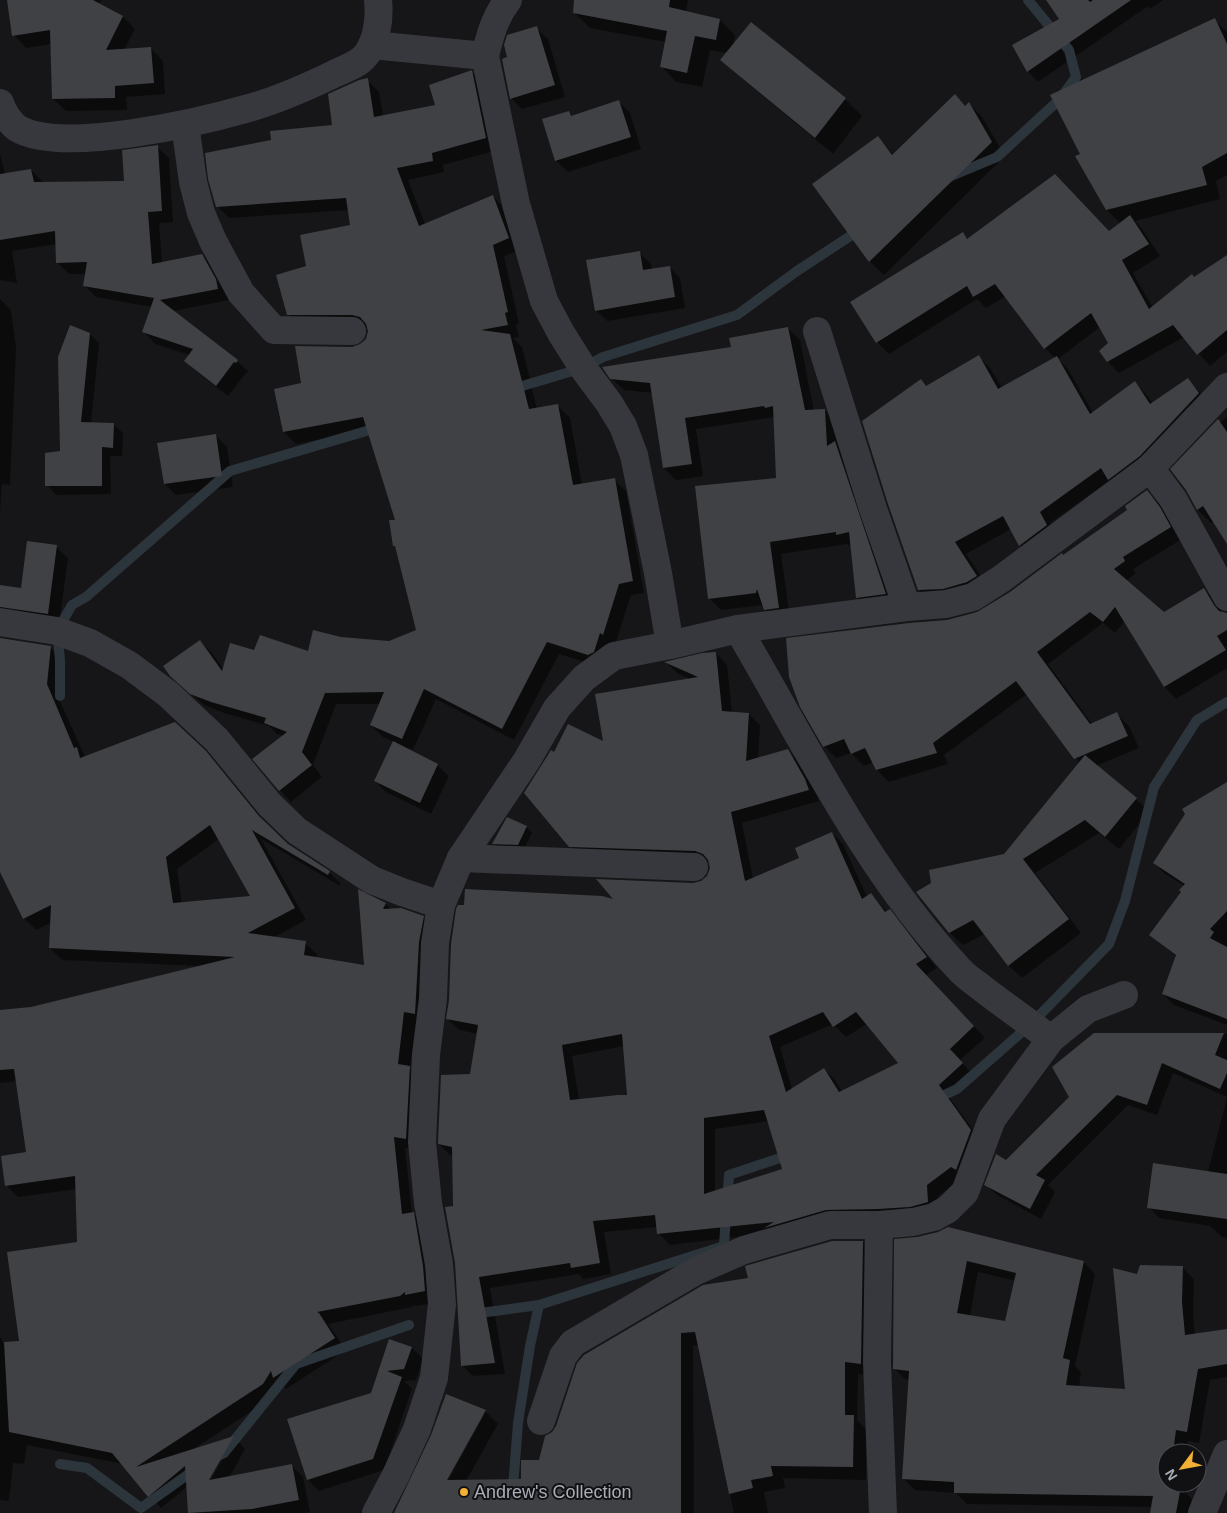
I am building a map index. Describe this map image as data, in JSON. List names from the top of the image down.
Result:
{
  "places": ["Andrew's Collection"],
  "north": "bottom left"
}
